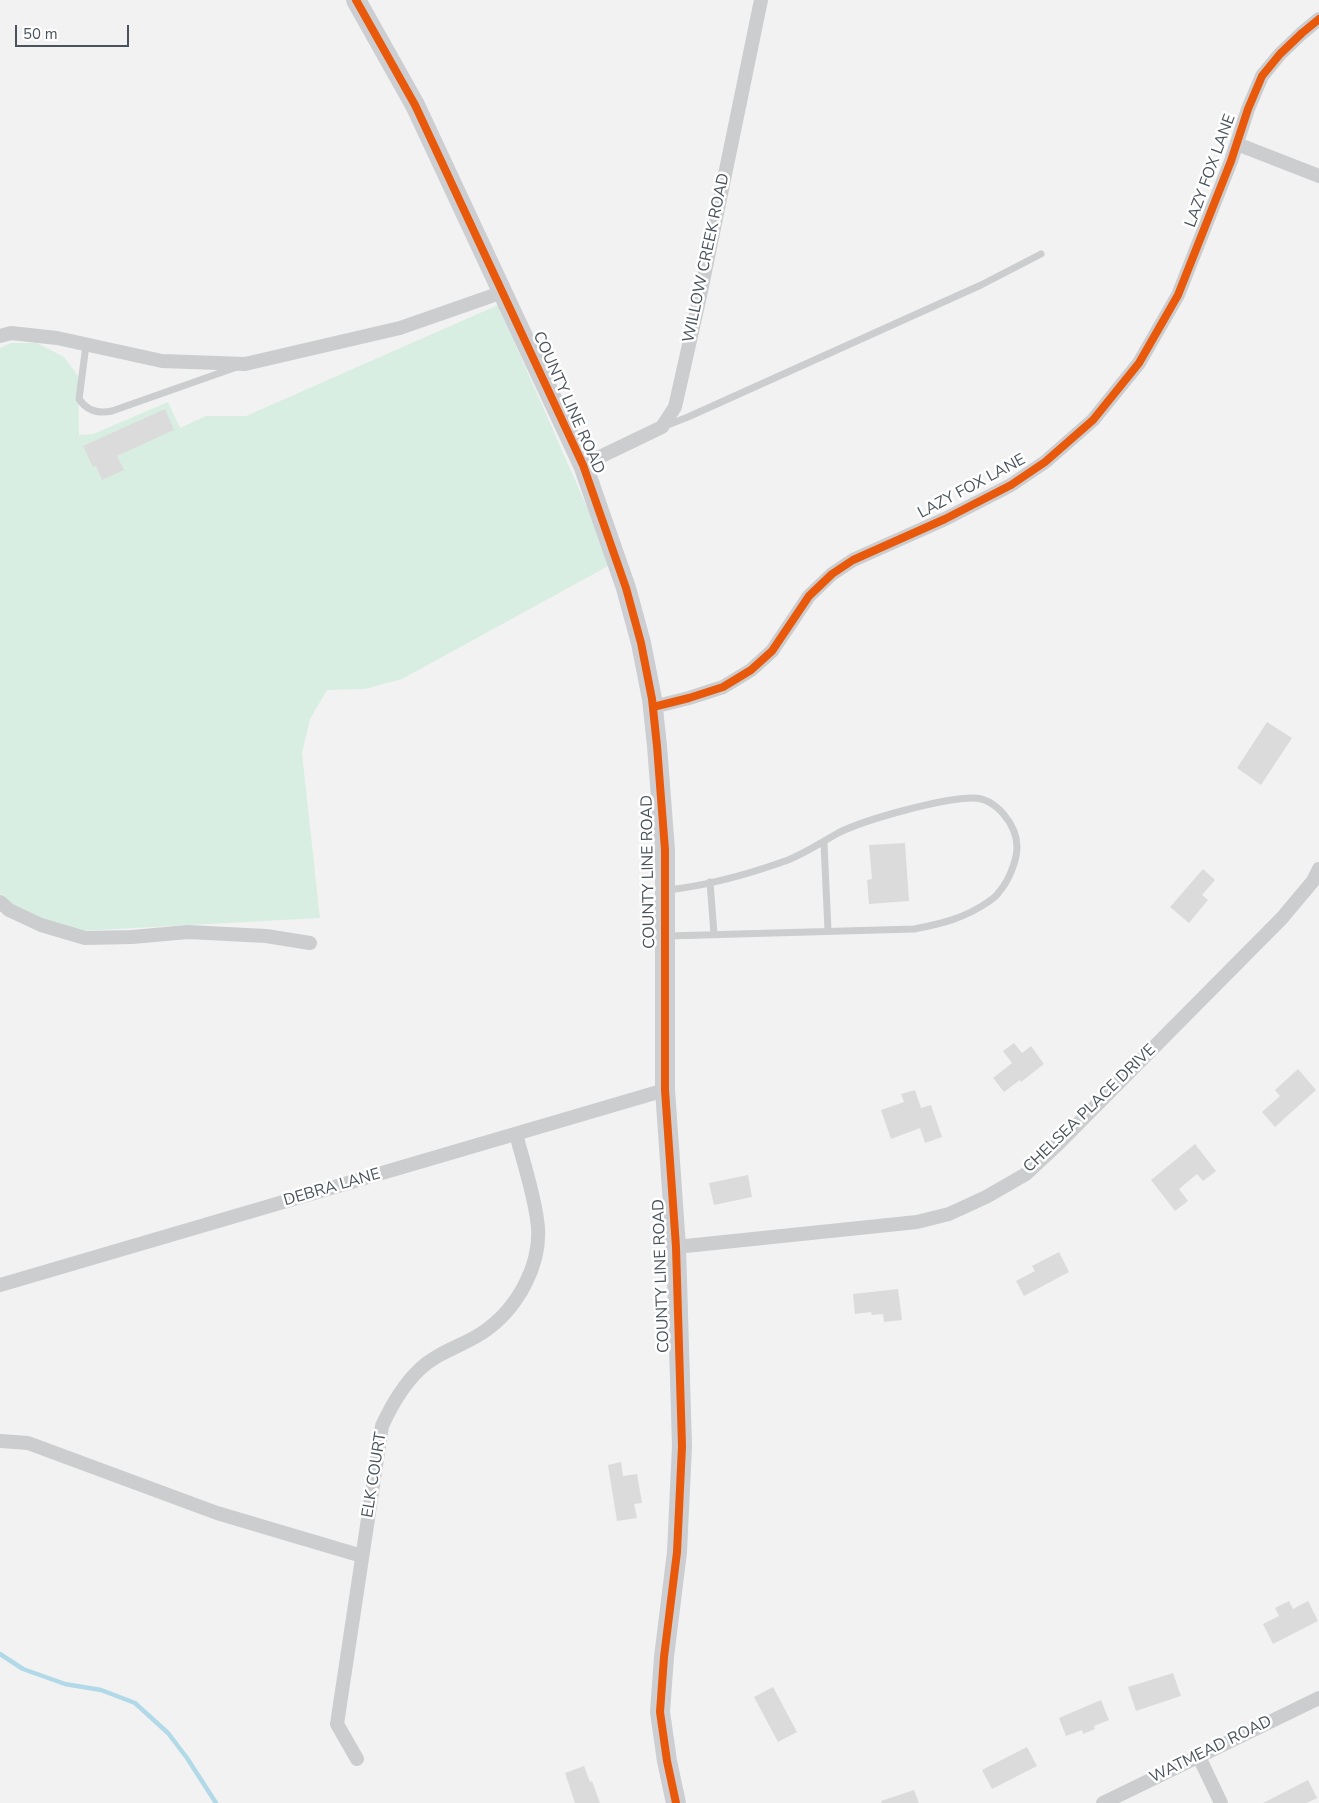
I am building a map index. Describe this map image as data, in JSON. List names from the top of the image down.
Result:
{
  "streets": {
    "street": [
      "LAZY FOX LANE",
      "WILLOW CREEK ROAD",
      "COUNTY LINE ROAD",
      "CHELSEA PLACE DRIVE",
      "DEBRA LANE",
      "ELK COURT",
      "WATMEAD ROAD"
    ]
  },
  "crossings": [
    ["LAZY FOX LANE", "COUNTY LINE ROAD"],
    ["COUNTY LINE ROAD", "CHELSEA PLACE DRIVE"],
    ["COUNTY LINE ROAD", "DEBRA LANE"],
    ["DEBRA LANE", "ELK COURT"]
  ],
  "scale_bar": "50 m"
}
